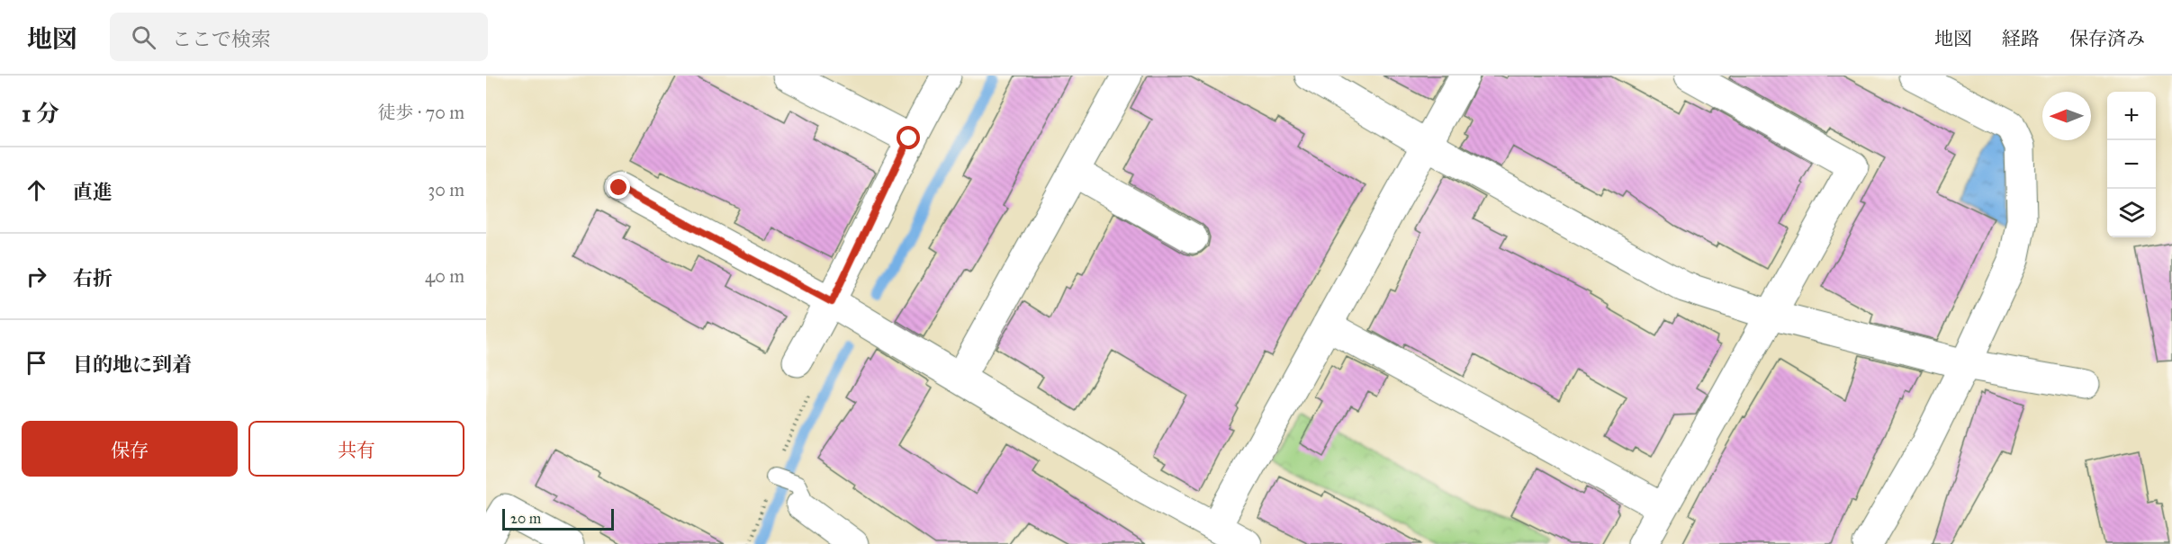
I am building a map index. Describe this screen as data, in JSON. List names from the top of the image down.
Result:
{
  "scale_bar": "20 m",
  "north": "left",
  "page": {
    "header": "地図",
    "search": "ここで検索",
    "nav": ["地図", "経路", "保存済み"],
    "heading": ["1 分", "徒歩 · 70 m"],
    "map_buttons": ["+", "−"],
    "list": [
      ["直進", "30 m"],
      ["右折", "40 m"],
      "目的地に到着"
    ],
    "buttons": ["保存", "共有"],
    "scale": "20 m"
  }
}
